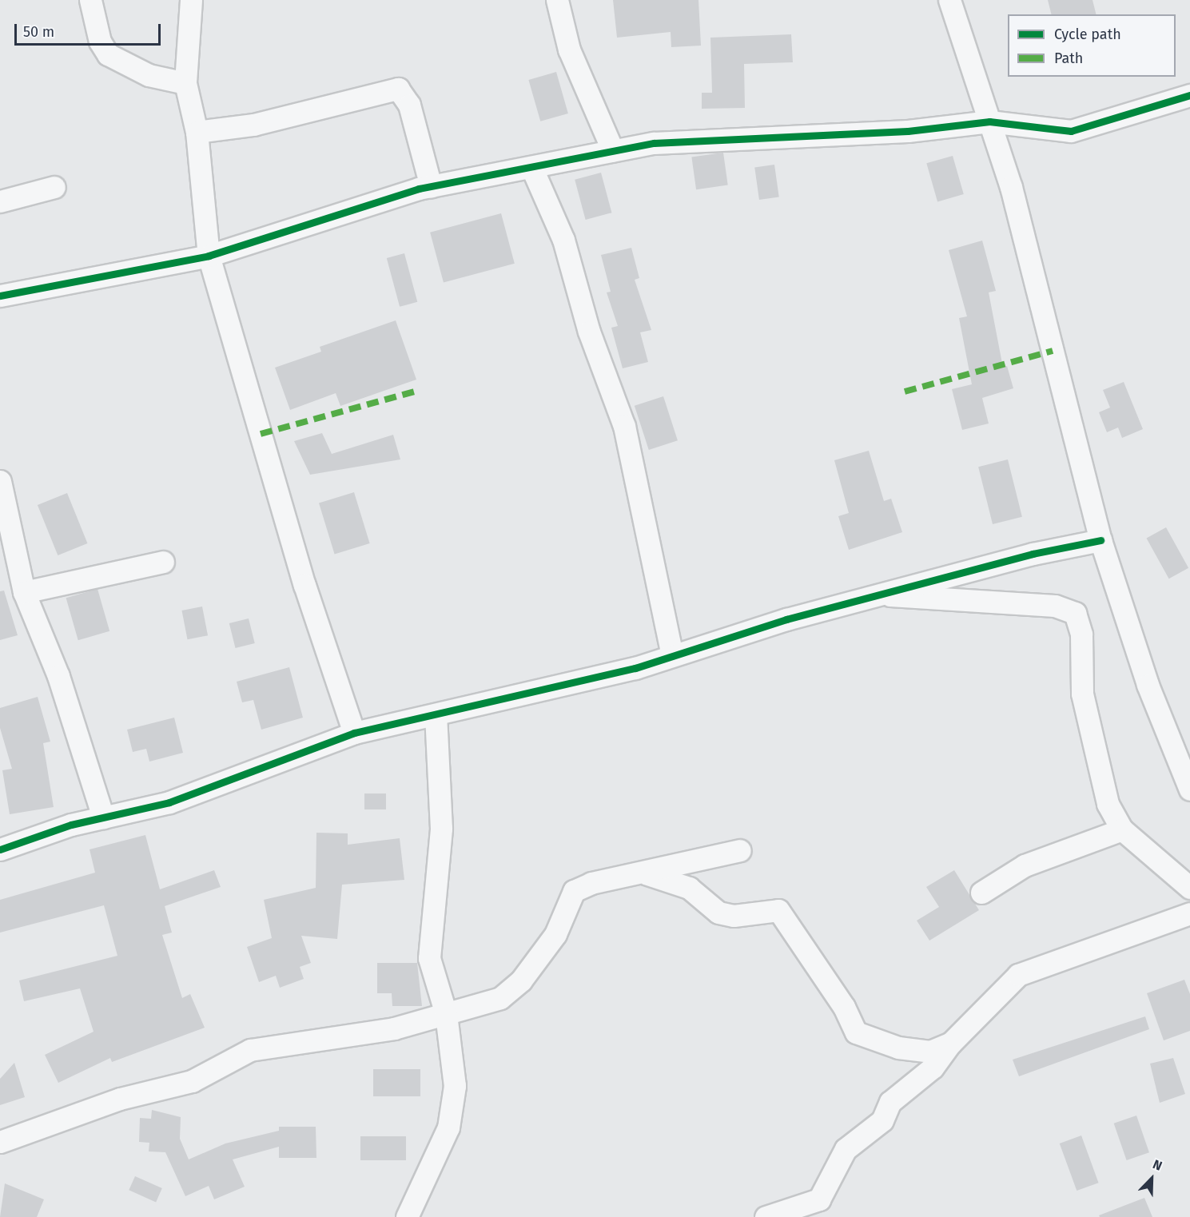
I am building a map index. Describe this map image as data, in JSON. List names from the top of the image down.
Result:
{
  "legend": ["Cycle path", "Path"],
  "scale_bar": "50 m",
  "north": "top right"
}
